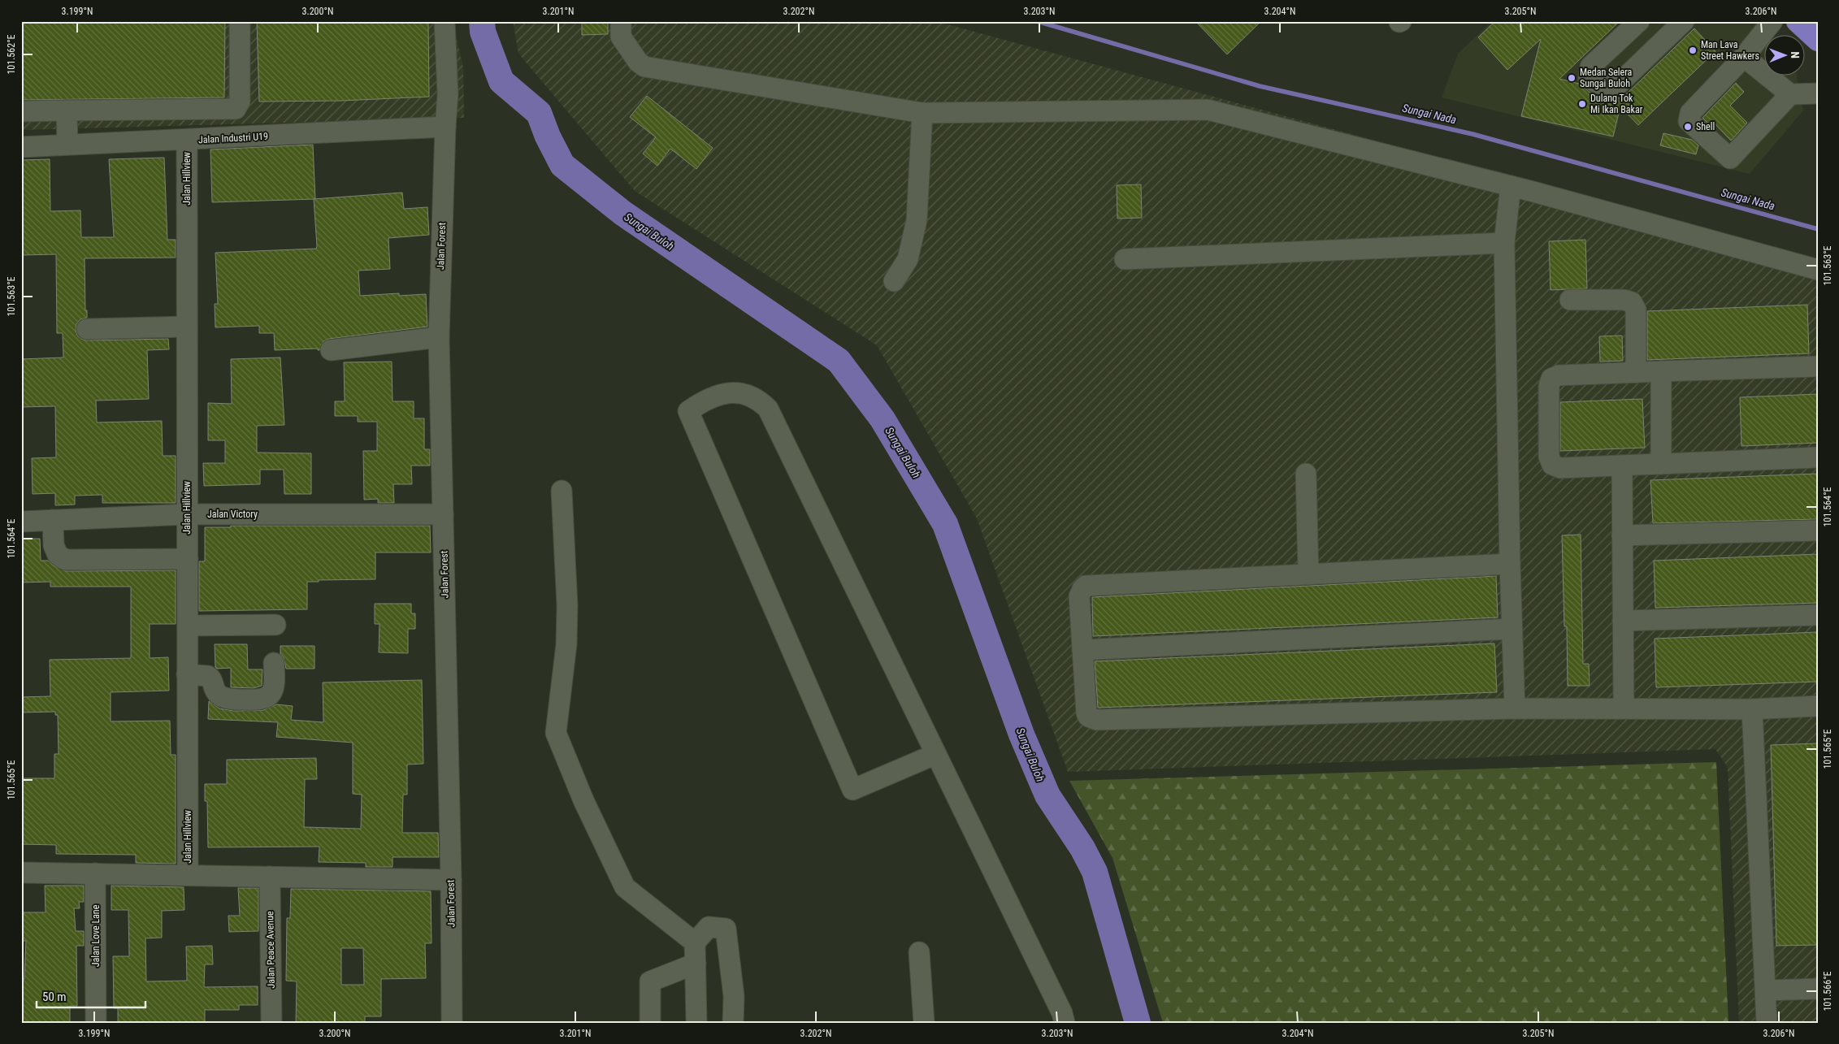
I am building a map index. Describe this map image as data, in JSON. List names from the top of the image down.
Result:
{
  "streets": {
    "street": [
      "Jalan Industri U19",
      "Jalan Hillview",
      "Jalan Forest",
      "Jalan Victory",
      "Jalan Love Lane",
      "Jalan Peace Avenue"
    ]
  },
  "crossings": [
    ["Jalan Industri U19", "Jalan Hillview"],
    ["Jalan Industri U19", "Jalan Forest"],
    ["Jalan Hillview", "Jalan Victory"],
    ["Jalan Forest", "Jalan Victory"]
  ],
  "water": ["Sungai Nada", "Sungai Buloh"],
  "places": [
    "Man Lava Street Hawkers",
    "Medan Selera Sungai Buloh",
    "Dulang Tok Mi Ikan Bakar",
    "Shell"
  ],
  "scale_bar": "50 m",
  "north": "right",
  "coordinates": [
    "3.199°N",
    "3.200°N",
    "3.201°N",
    "3.202°N",
    "3.203°N",
    "3.204°N",
    "3.205°N",
    "3.206°N",
    "101.562°E",
    "101.563°E",
    "101.564°E",
    "101.565°E",
    "101.566°E"
  ]
}
